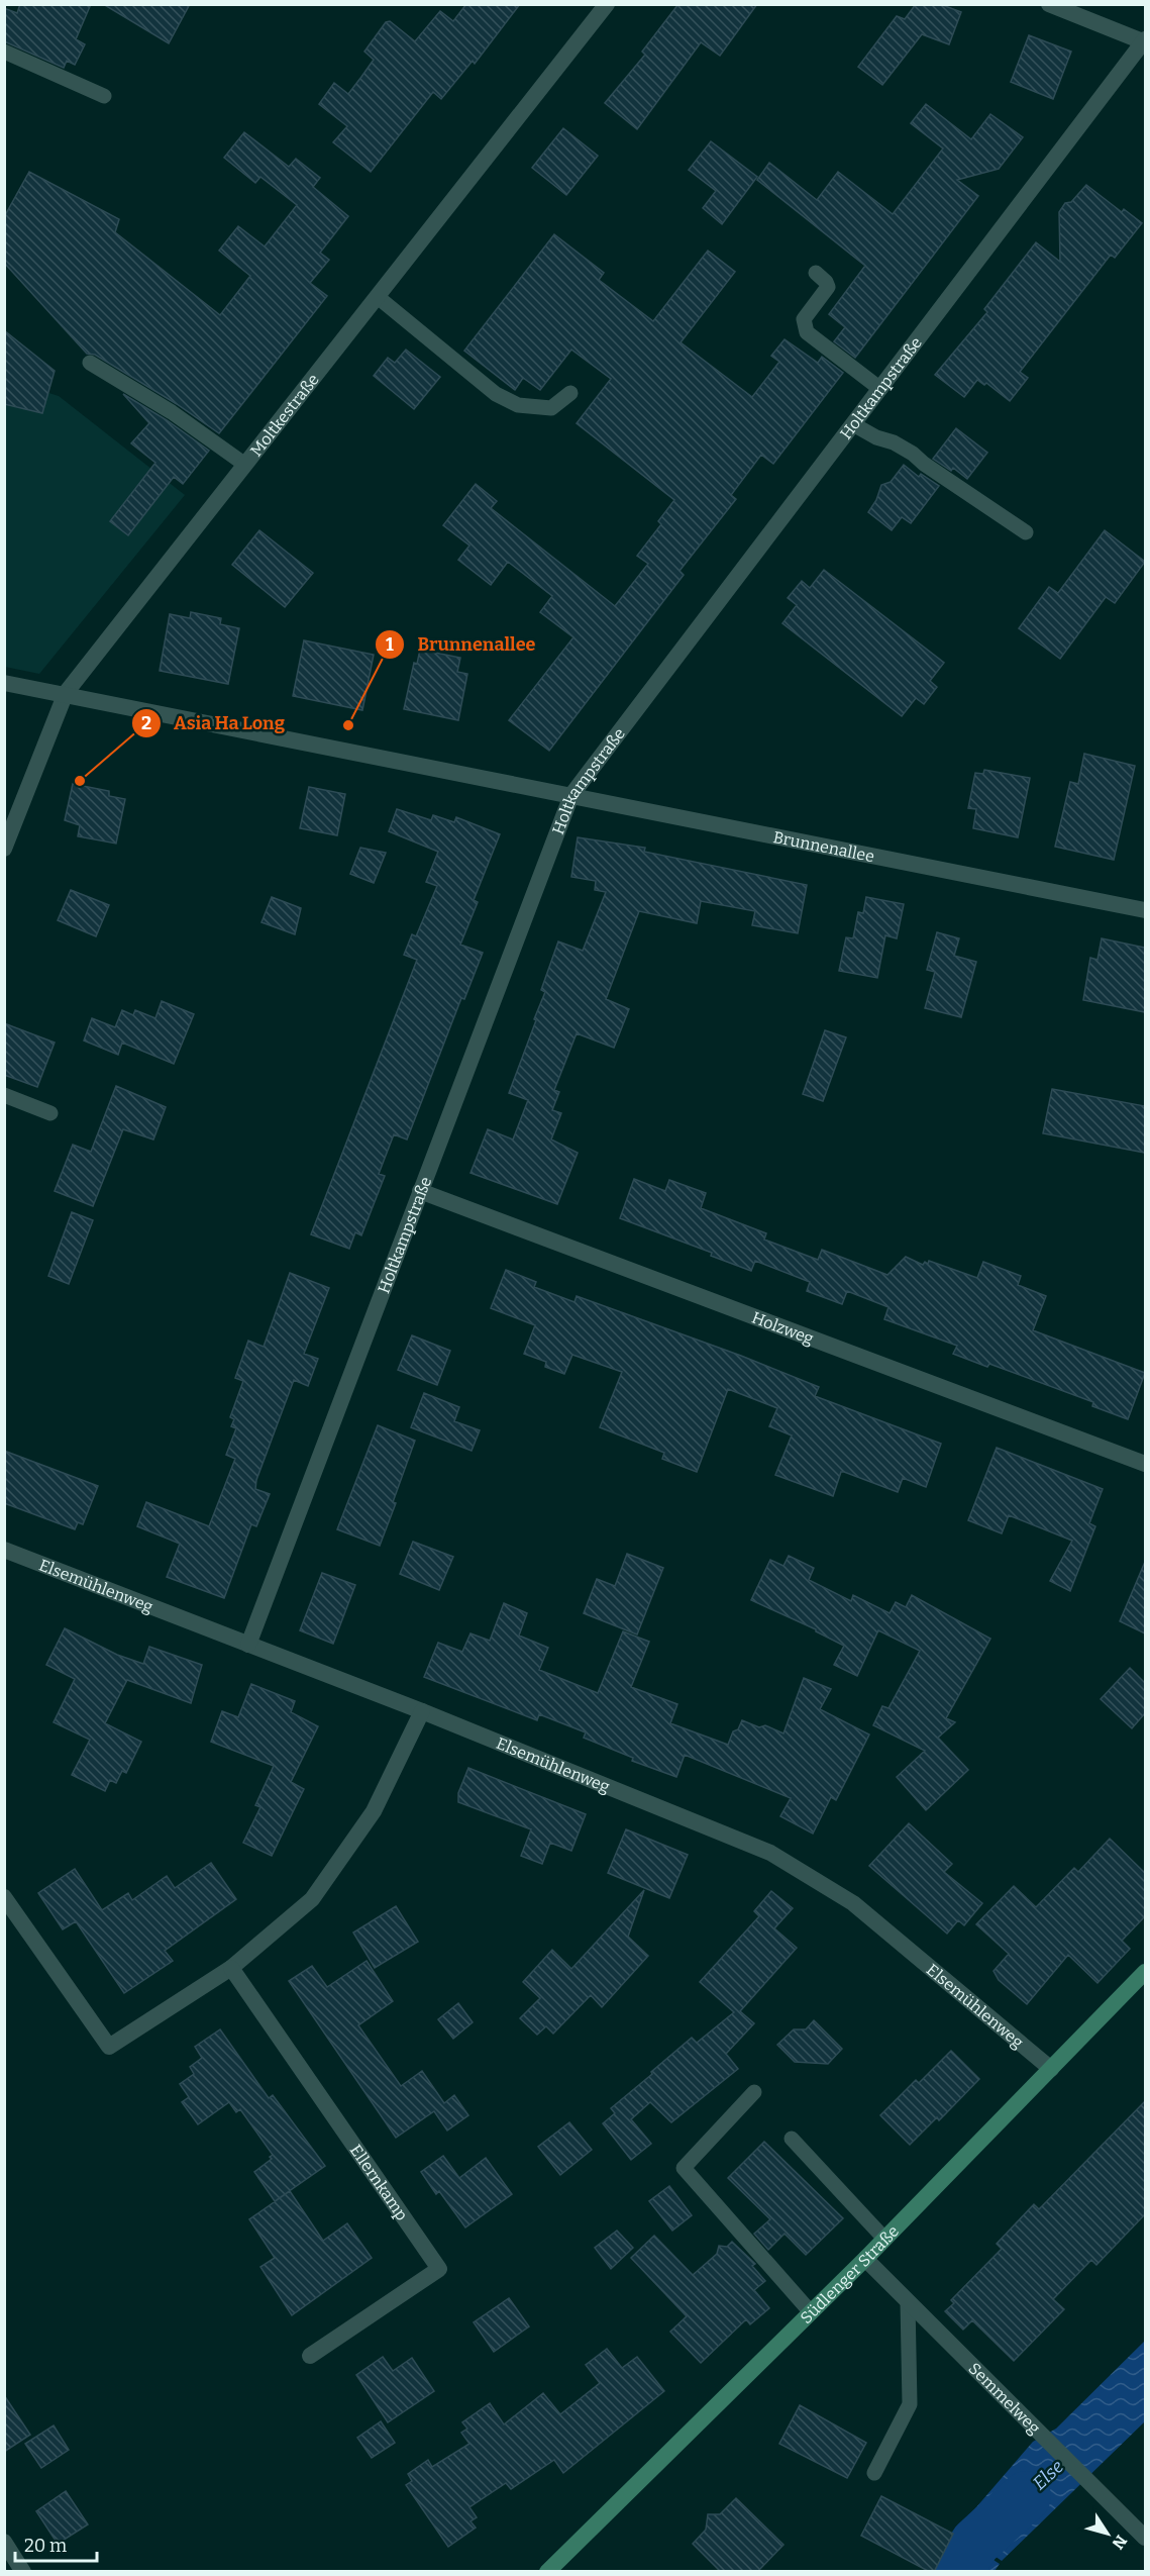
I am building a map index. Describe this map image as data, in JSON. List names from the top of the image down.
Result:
{
  "streets": {
    "main road": ["Südlenger Straße"],
    "street": [
      "Holtkampstraße",
      "Moltkestraße",
      "Brunnenallee",
      "Holzweg",
      "Elsemühlenweg",
      "Ellernkamp",
      "Semmelweg"
    ]
  },
  "crossings": [
    ["Holtkampstraße", "Brunnenallee"],
    ["Holtkampstraße", "Holzweg"],
    ["Holtkampstraße", "Elsemühlenweg"],
    ["Moltkestraße", "Brunnenallee"],
    ["Elsemühlenweg", "Südlenger Straße"],
    ["Südlenger Straße", "Semmelweg"]
  ],
  "water": ["Else"],
  "places": ["Brunnenallee", "Asia Ha Long"],
  "scale_bar": "20 m",
  "north": "bottom right"
}
